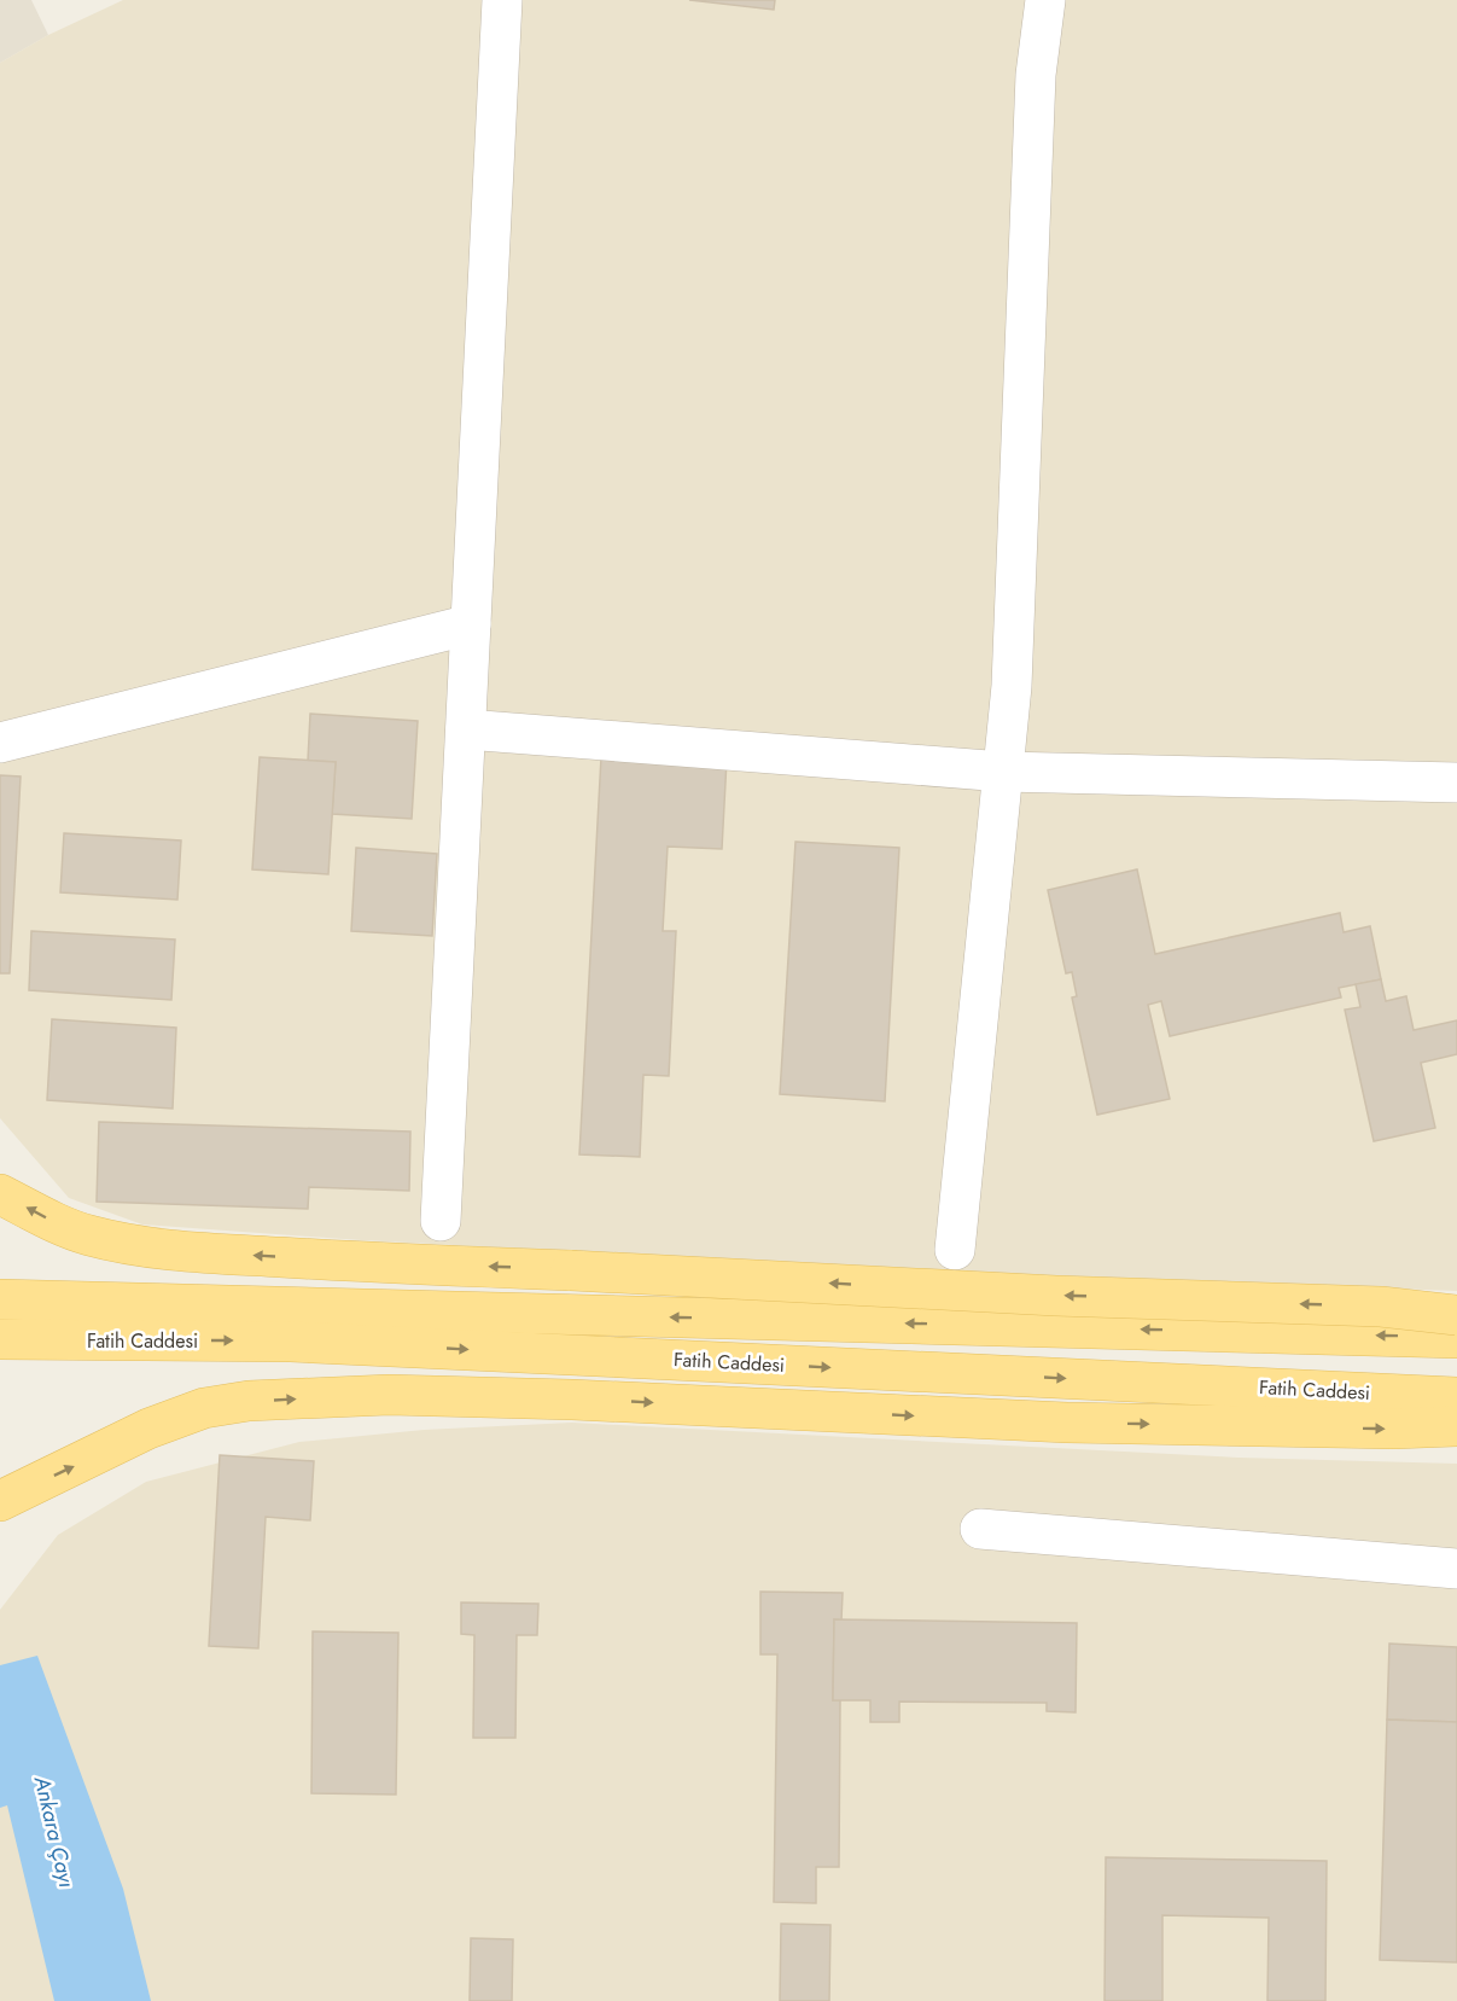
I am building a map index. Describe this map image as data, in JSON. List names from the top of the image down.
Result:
{
  "streets": {
    "main road": ["Fatih Caddesi"]
  },
  "water": ["Ankara Çayı"]
}
